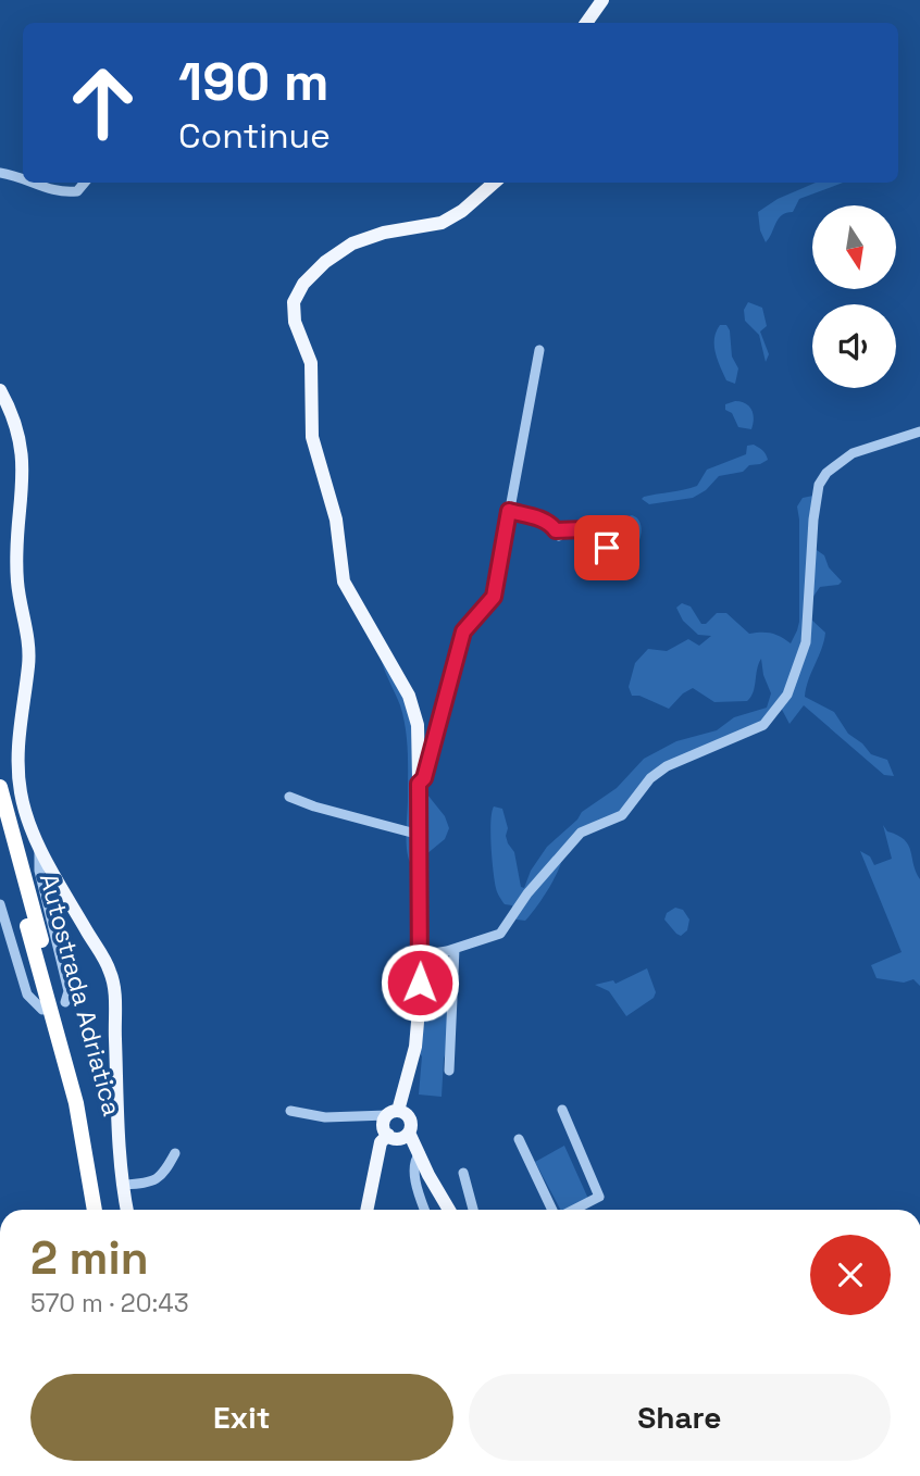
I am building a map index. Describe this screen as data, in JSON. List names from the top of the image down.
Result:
{
  "streets": {
    "highway": ["Autostrada Adriatica"]
  },
  "north": "bottom",
  "page": {
    "turn": ["190 m", "Continue"],
    "heading": ["2 min", "570 m · 20:43"],
    "buttons": ["Exit", "Share"]
  }
}
